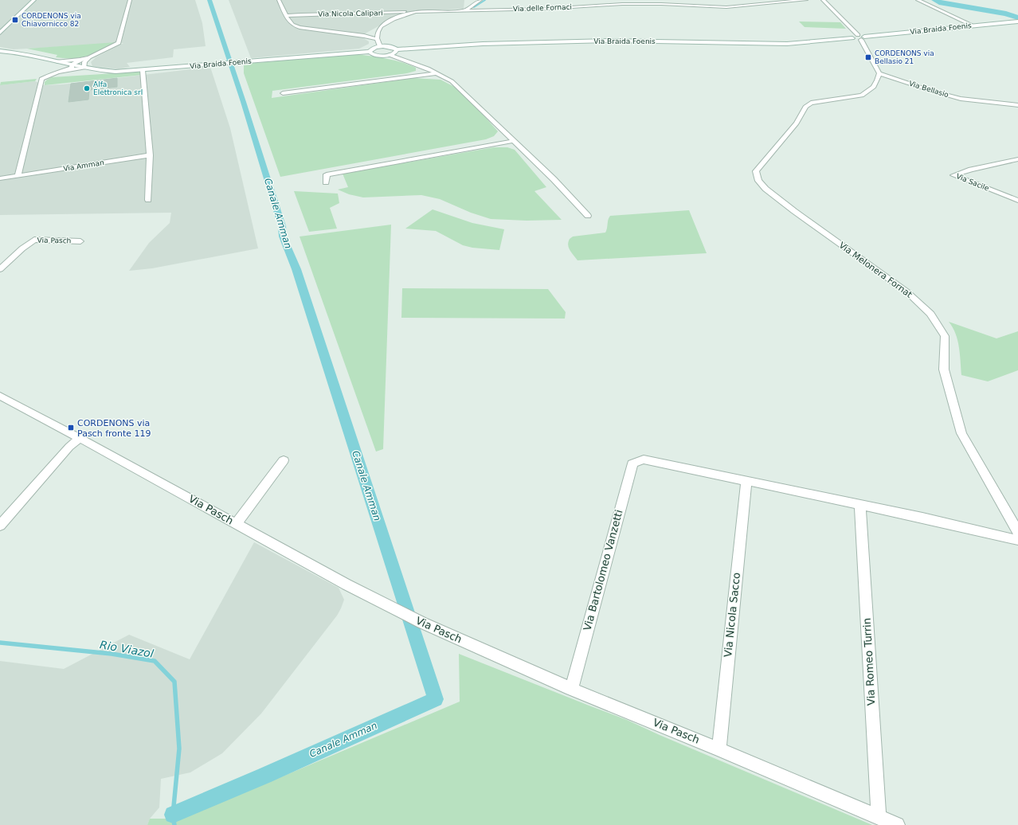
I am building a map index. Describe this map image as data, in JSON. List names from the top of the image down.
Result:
{
  "streets": {
    "street": [
      "Via delle Fornaci",
      "Via Nicola Calipari",
      "Via Braida Foenis",
      "Via Bellasio",
      "Via Amman",
      "Via Sacile",
      "Via Pasch",
      "Via Melonera Fornat",
      "Via Bartolomeo Vanzetti",
      "Via Nicola Sacco",
      "Via Romeo Turrin"
    ]
  },
  "crossings": [
    ["Via delle Fornaci", "Via Nicola Calipari"],
    ["Via Bellasio", "Via Melonera Fornat"],
    ["Via Pasch", "Via Bartolomeo Vanzetti"],
    ["Via Pasch", "Via Nicola Sacco"],
    ["Via Pasch", "Via Romeo Turrin"],
    ["Via Bartolomeo Vanzetti", "Via Nicola Sacco"]
  ],
  "water": ["Canale Amman", "Rio Viazol"],
  "places": {
    "transit": ["CORDENONS via Chiavornicco 82", "CORDENONS via Bellasio 21", "CORDENONS via Pasch fronte 119"],
    "other": ["Alfa Elettronica srl"]
  }
}
